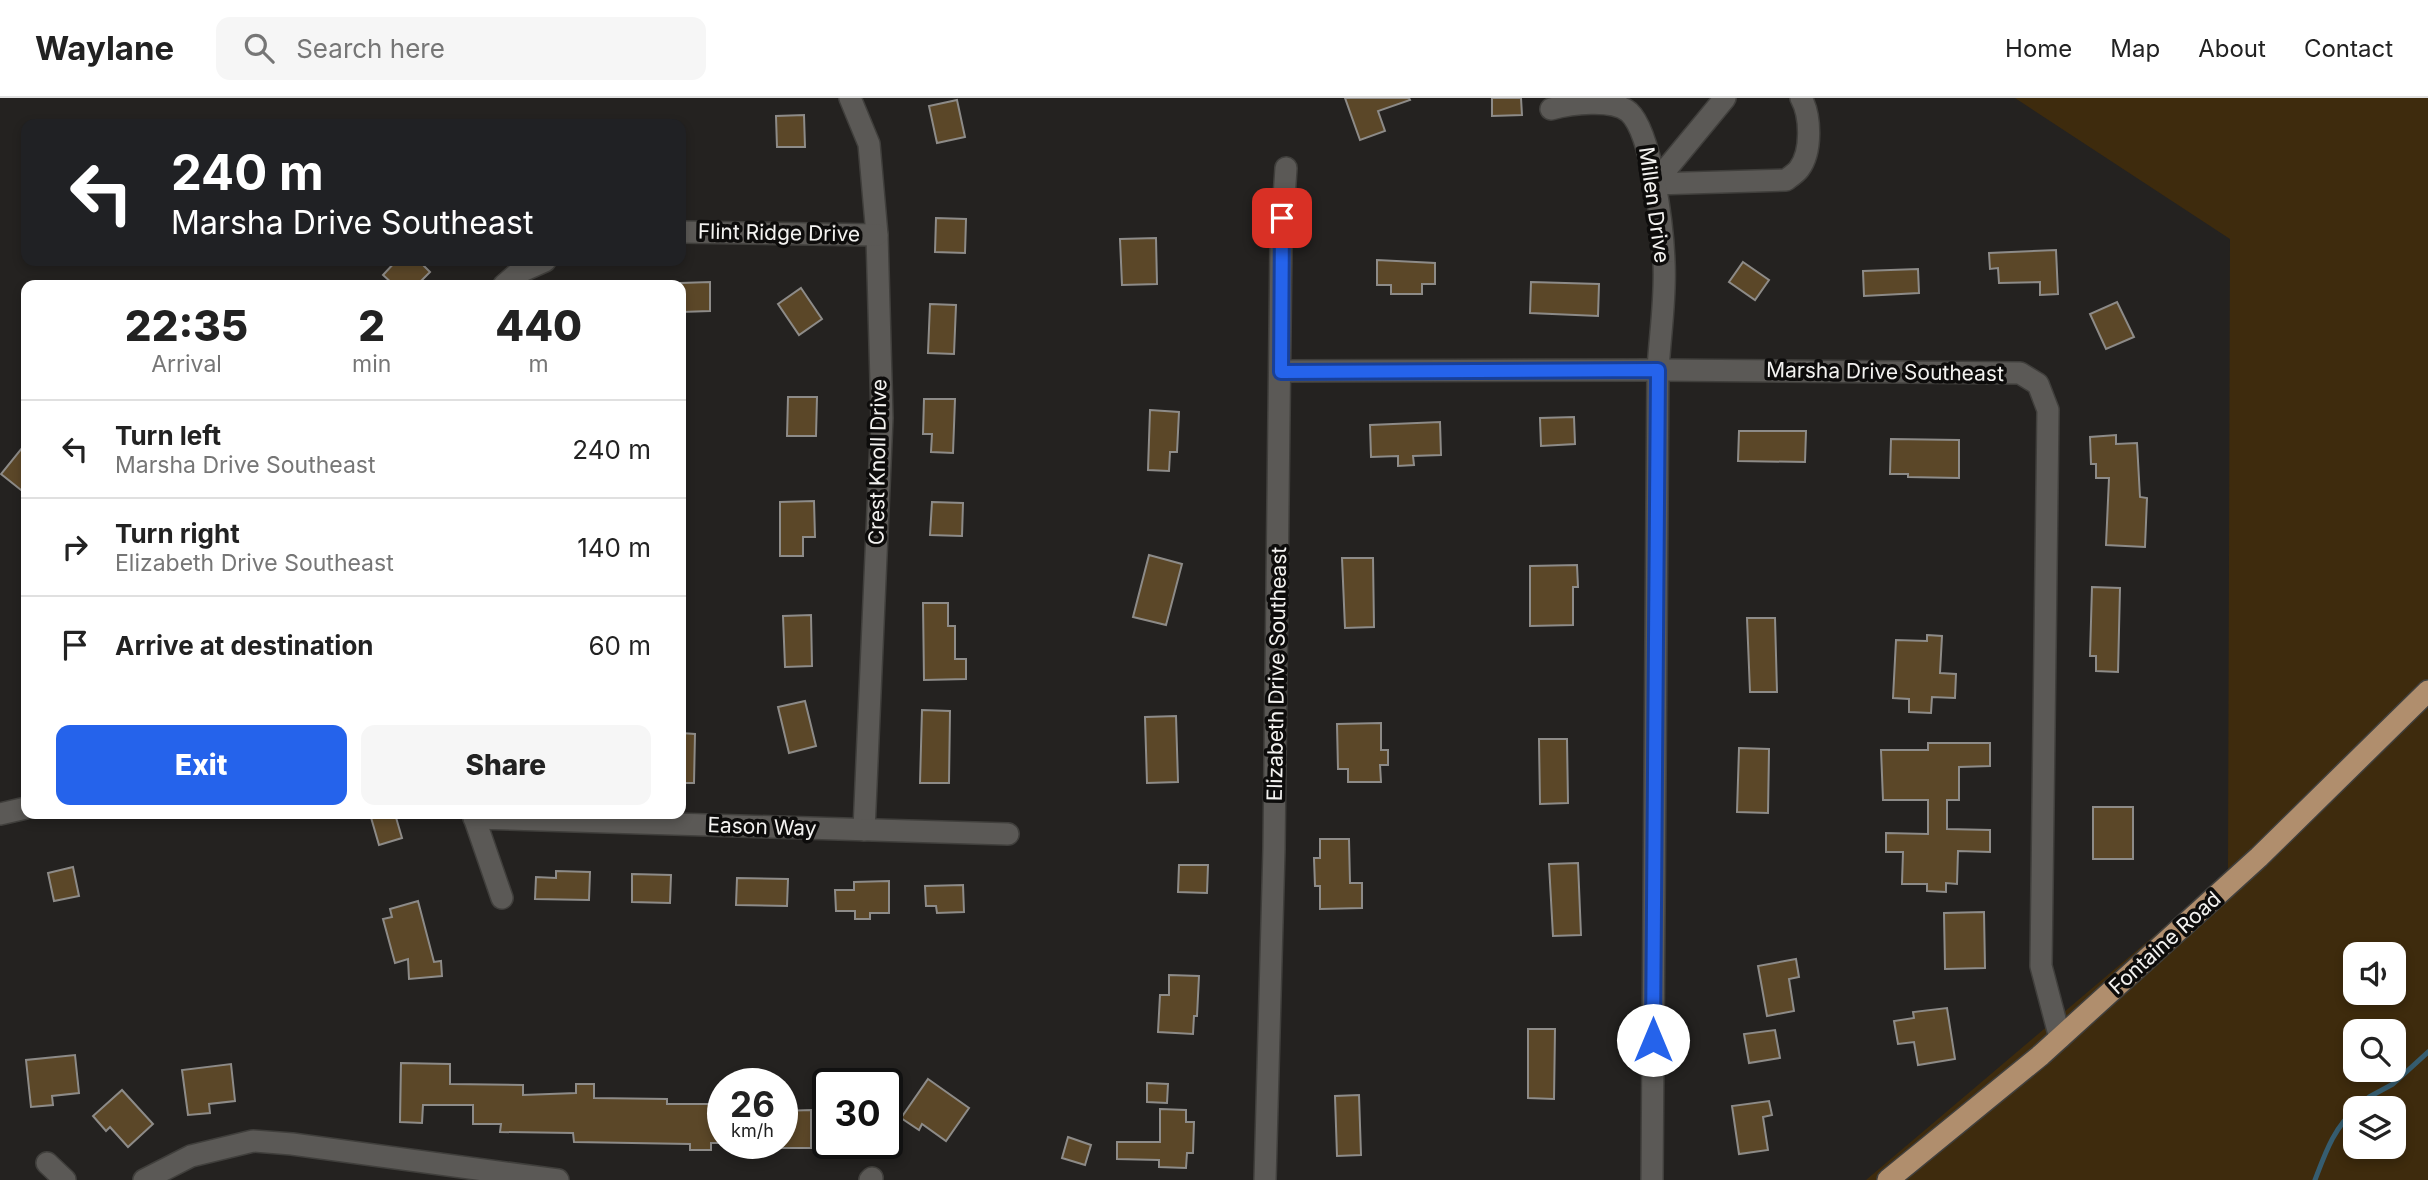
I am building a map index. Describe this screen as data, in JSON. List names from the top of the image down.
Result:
{
  "streets": {
    "main road": ["Fontaine Road"],
    "street": [
      "Millen Drive",
      "Flint Ridge Drive",
      "Marsha Drive Southeast",
      "Crest Knoll Drive",
      "Elizabeth Drive Southeast",
      "Eason Way"
    ]
  },
  "crossings": [
    ["Millen Drive", "Marsha Drive Southeast"],
    ["Flint Ridge Drive", "Crest Knoll Drive"],
    ["Marsha Drive Southeast", "Elizabeth Drive Southeast"],
    ["Marsha Drive Southeast", "Fontaine Road"],
    ["Crest Knoll Drive", "Eason Way"]
  ],
  "page": {
    "header": "Waylane",
    "search": "Search here",
    "nav": [
      "Home",
      "Map",
      "About",
      "Contact"
    ],
    "turn": ["240 m", "Marsha Drive Southeast"],
    "eta": [
      "22:35",
      "Arrival",
      "2",
      "min",
      "440",
      "m"
    ],
    "list": [
      {
        "name": "Turn left",
        "note": "Marsha Drive Southeast",
        "value": "240 m"
      },
      {
        "name": "Turn right",
        "note": "Elizabeth Drive Southeast",
        "value": "140 m"
      },
      {
        "name": "Arrive at destination",
        "value": "60 m"
      }
    ],
    "buttons": ["Exit", "Share"],
    "speed": "26 km/h",
    "limit": "30"
  }
}
